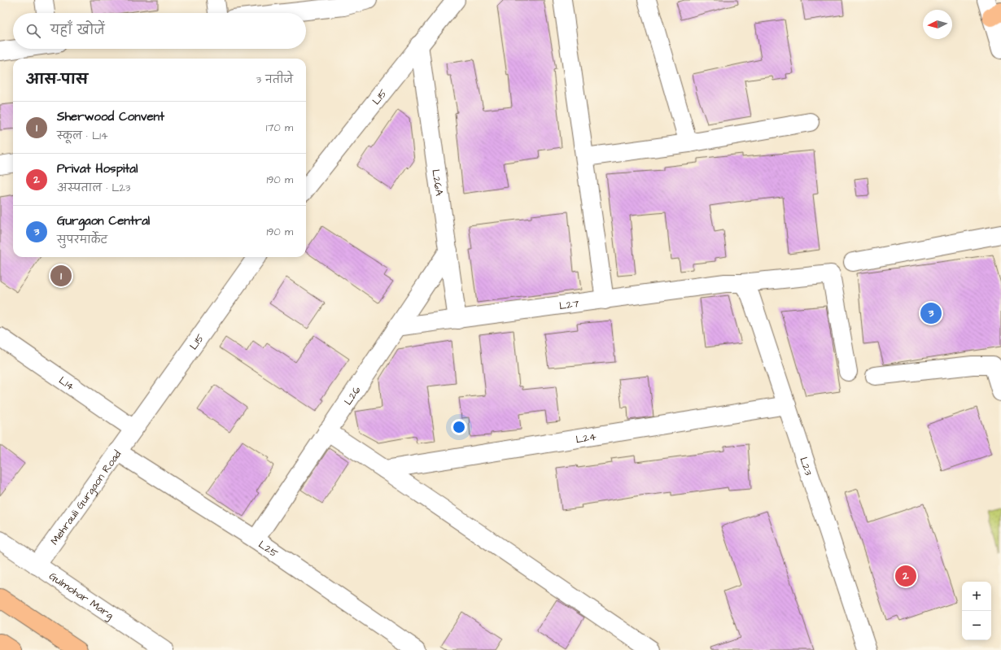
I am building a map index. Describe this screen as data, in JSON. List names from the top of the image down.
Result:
{
  "streets": {
    "street": [
      "L15",
      "L26A",
      "L27",
      "L14",
      "L26",
      "L24",
      "L23",
      "Mehrauli Gurgaon Road",
      "L25",
      "Gulmohar Marg"
    ]
  },
  "crossings": [
    ["L15", "L26A"],
    ["L15", "L14"],
    ["L15", "Mehrauli Gurgaon Road"],
    ["L26A", "L27"],
    ["L26A", "L26"],
    ["L27", "L26"],
    ["L27", "L23"],
    ["L14", "Mehrauli Gurgaon Road"],
    ["L26", "L25"],
    ["L24", "L23"],
    ["Mehrauli Gurgaon Road", "L25"],
    ["Mehrauli Gurgaon Road", "Gulmohar Marg"]
  ],
  "north": "left",
  "page": {
    "search": "यहाँ खोजें",
    "heading": ["आस-पास", "3 नतीजे"],
    "list": [
      {
        "mark": "1",
        "name": "Sherwood Convent",
        "note": "स्कूल · L14",
        "value": "170 m"
      },
      {
        "mark": "2",
        "name": "Privat Hospital",
        "note": "अस्पताल · L23",
        "value": "190 m"
      },
      {
        "mark": "3",
        "name": "Gurgaon Central",
        "note": "सुपरमार्केट",
        "value": "190 m"
      }
    ],
    "pins": ["1", "3", "2"],
    "map_buttons": ["+", "−"]
  }
}
